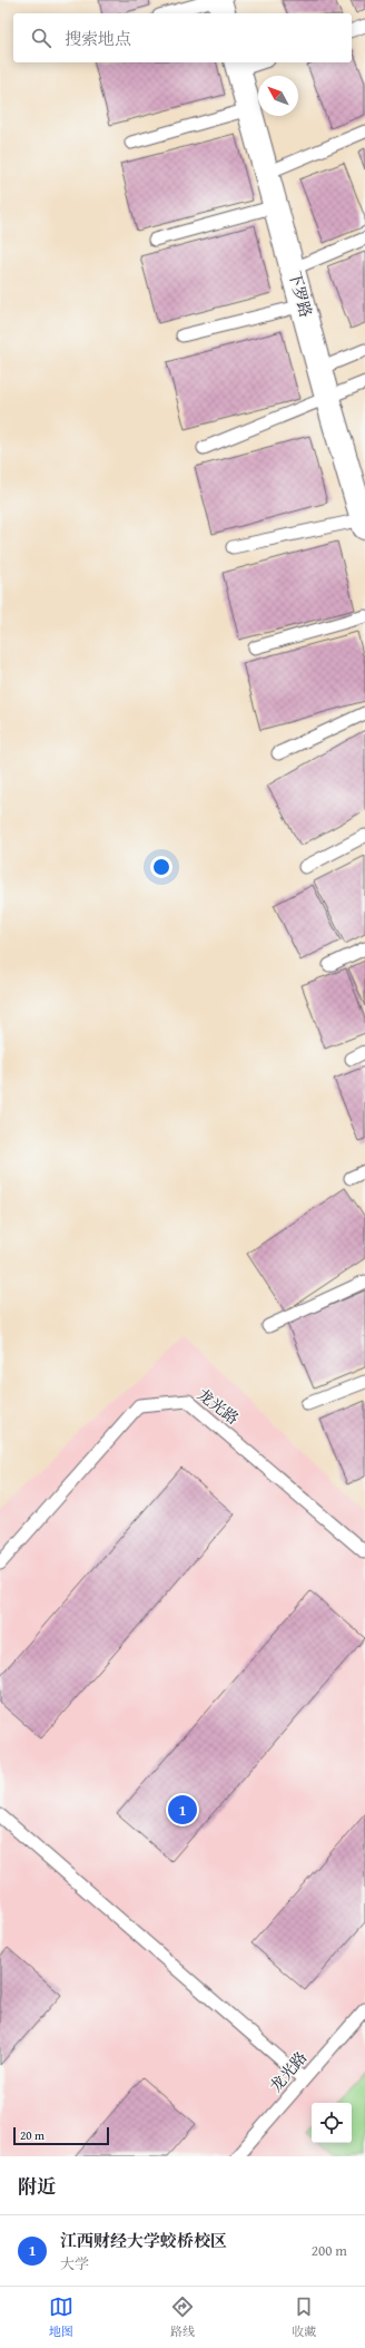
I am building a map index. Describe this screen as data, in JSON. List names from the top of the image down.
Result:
{
  "streets": {
    "street": ["下罗路"],
    "lane": ["龙光路"]
  },
  "scale_bar": "20 m",
  "north": "top left",
  "page": {
    "search": "搜索地点",
    "pins": "1",
    "scale": "20 m",
    "heading": "附近",
    "list": [
      {
        "mark": "1",
        "name": "江西财经大学蛟桥校区",
        "note": "大学",
        "value": "200 m"
      }
    ],
    "nav": ["地图", "路线", "收藏"]
  }
}
